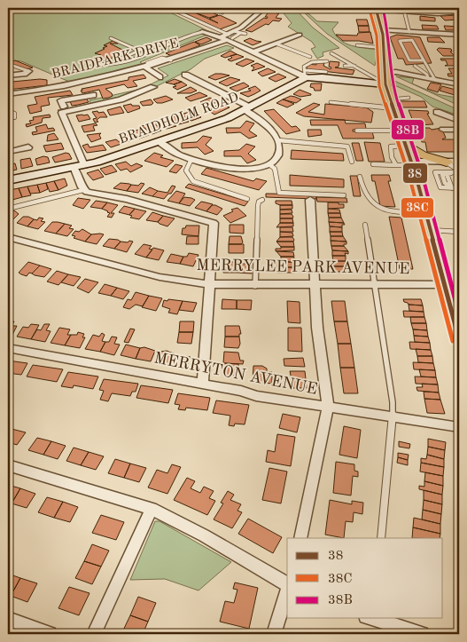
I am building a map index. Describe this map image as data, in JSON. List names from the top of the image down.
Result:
{
  "streets": {
    "street": [
      "BRAIDPARK DRIVE",
      "BRAIDHOLM ROAD",
      "MERRYLEE PARK AVENUE",
      "MERRYTON AVENUE"
    ]
  },
  "lines": ["transit line 38", "transit line 38B", "transit line 38C"],
  "legend": ["38", "38C", "38B"]
}
